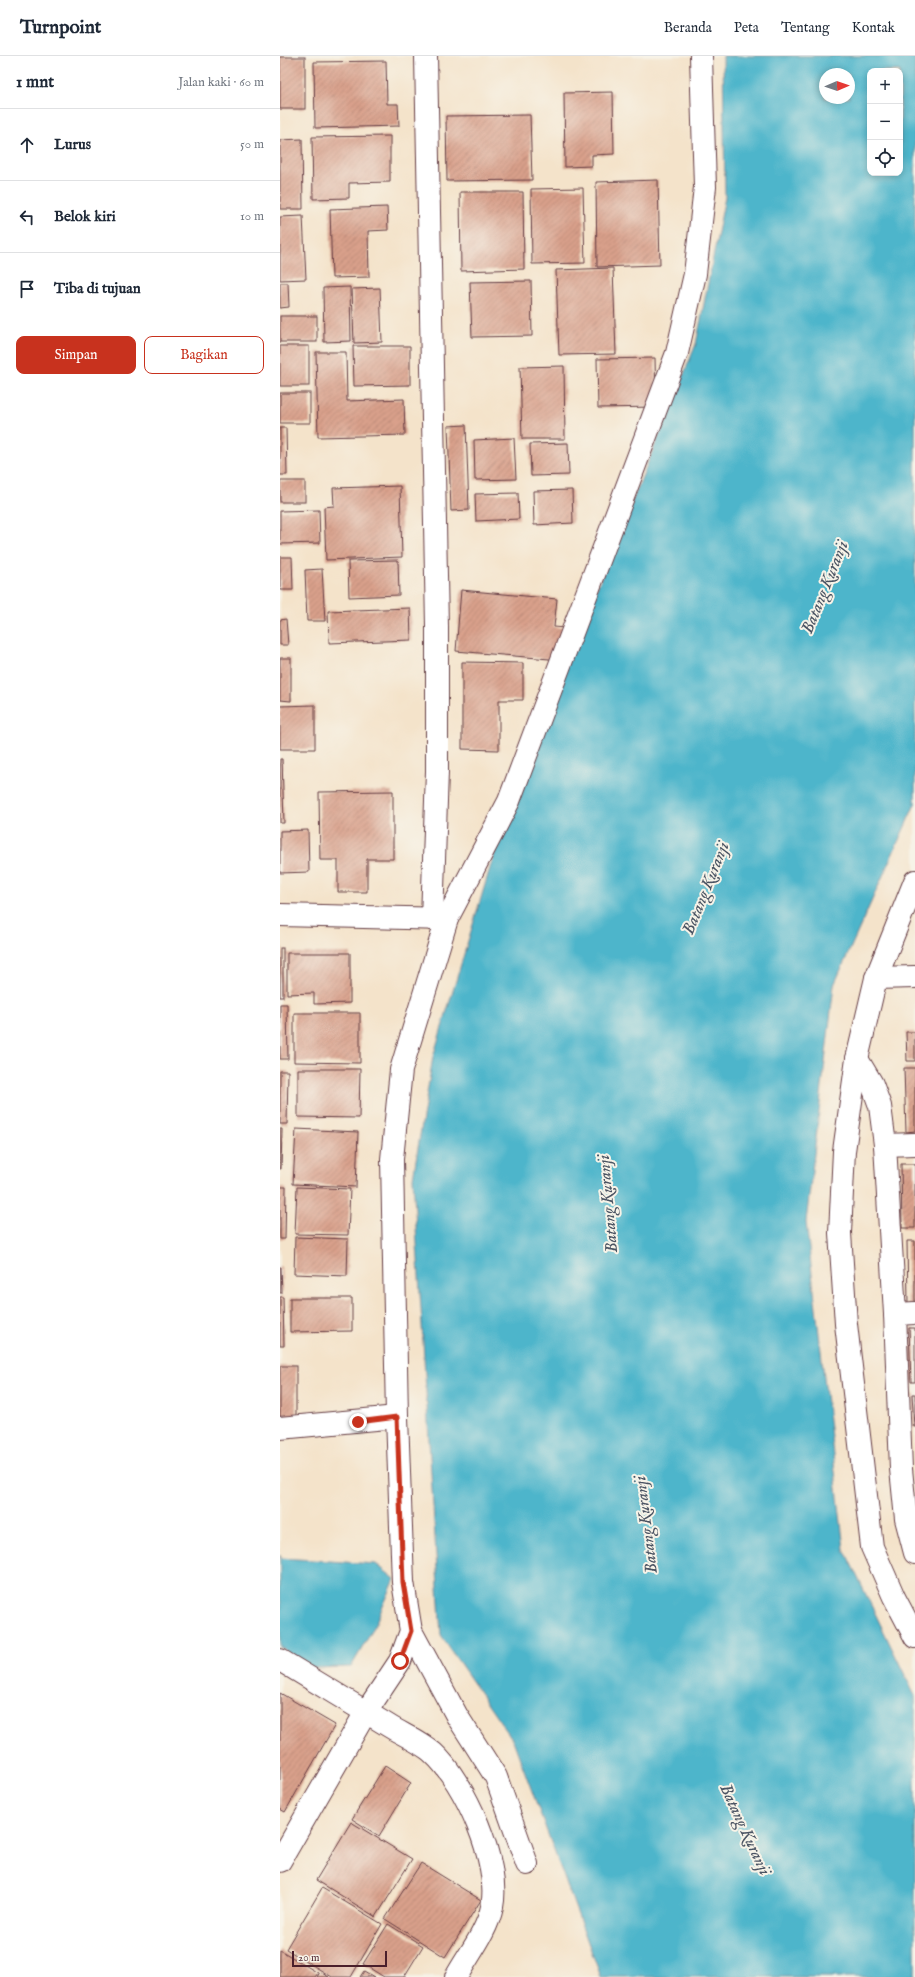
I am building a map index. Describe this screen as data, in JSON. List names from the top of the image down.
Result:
{
  "water": ["Batang Kuranji"],
  "scale_bar": "20 m",
  "north": "right",
  "page": {
    "header": "Turnpoint",
    "nav": [
      "Beranda",
      "Peta",
      "Tentang",
      "Kontak"
    ],
    "heading": ["1 mnt", "Jalan kaki · 60 m"],
    "map_buttons": ["+", "−"],
    "list": [
      ["Lurus", "50 m"],
      ["Belok kiri", "10 m"],
      "Tiba di tujuan"
    ],
    "buttons": ["Simpan", "Bagikan"],
    "scale": "20 m"
  }
}
